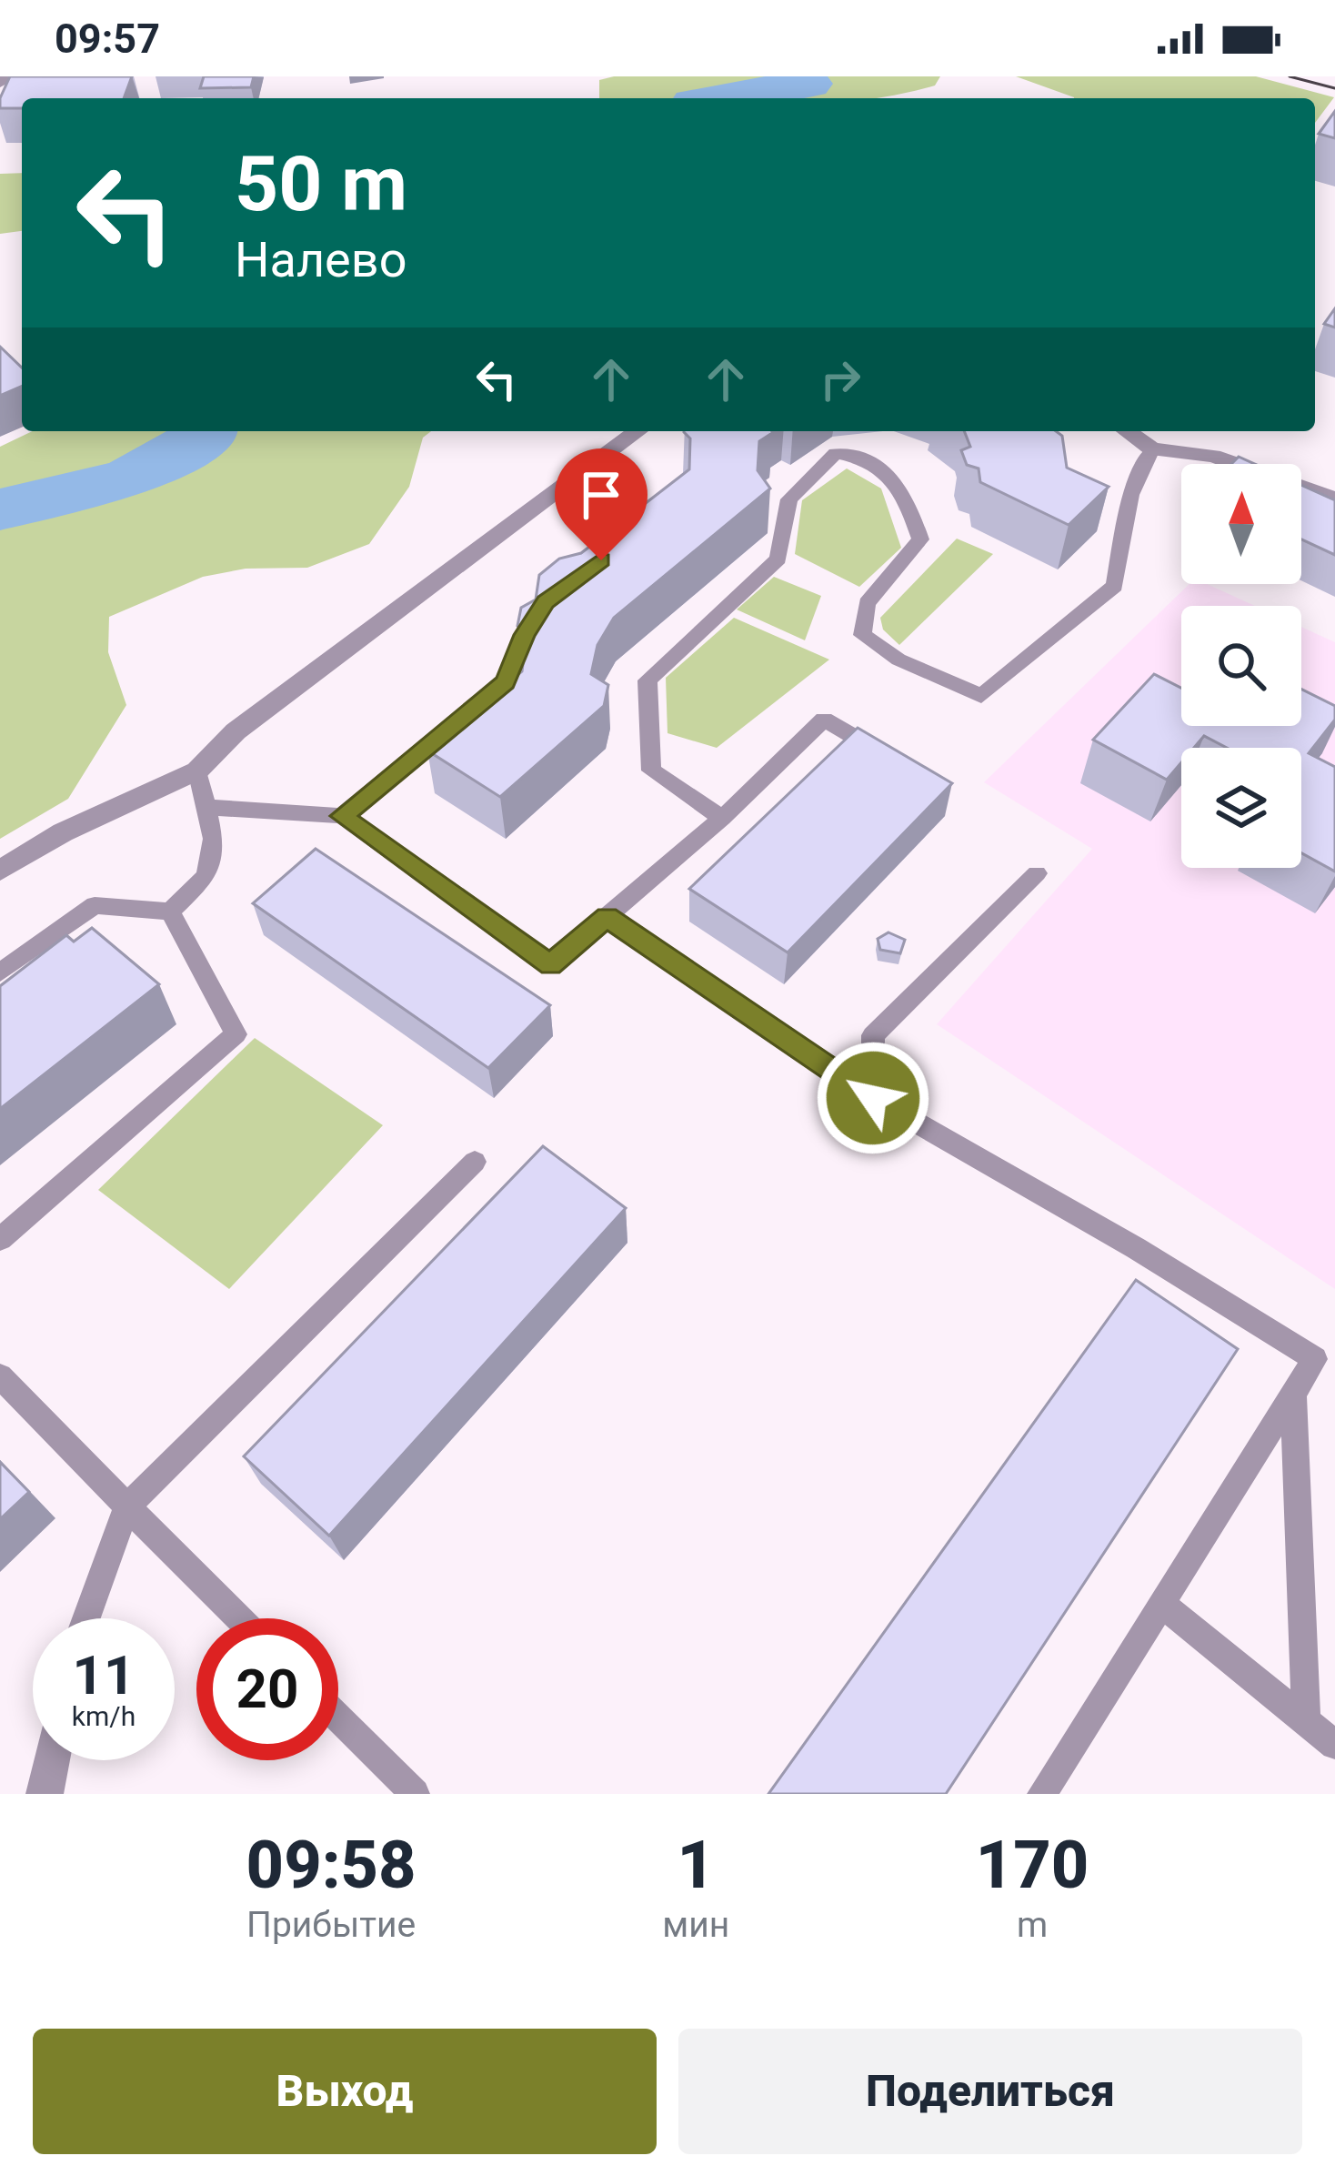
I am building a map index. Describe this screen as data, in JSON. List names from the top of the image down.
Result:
{
  "north": "top",
  "page": {
    "status": "09:57",
    "turn": ["50 m", "Налево"],
    "speed": "11 km/h",
    "limit": "20",
    "eta": [
      "09:58",
      "Прибытие",
      "1",
      "мин",
      "170",
      "m"
    ],
    "buttons": ["Выход", "Поделиться"]
  }
}
